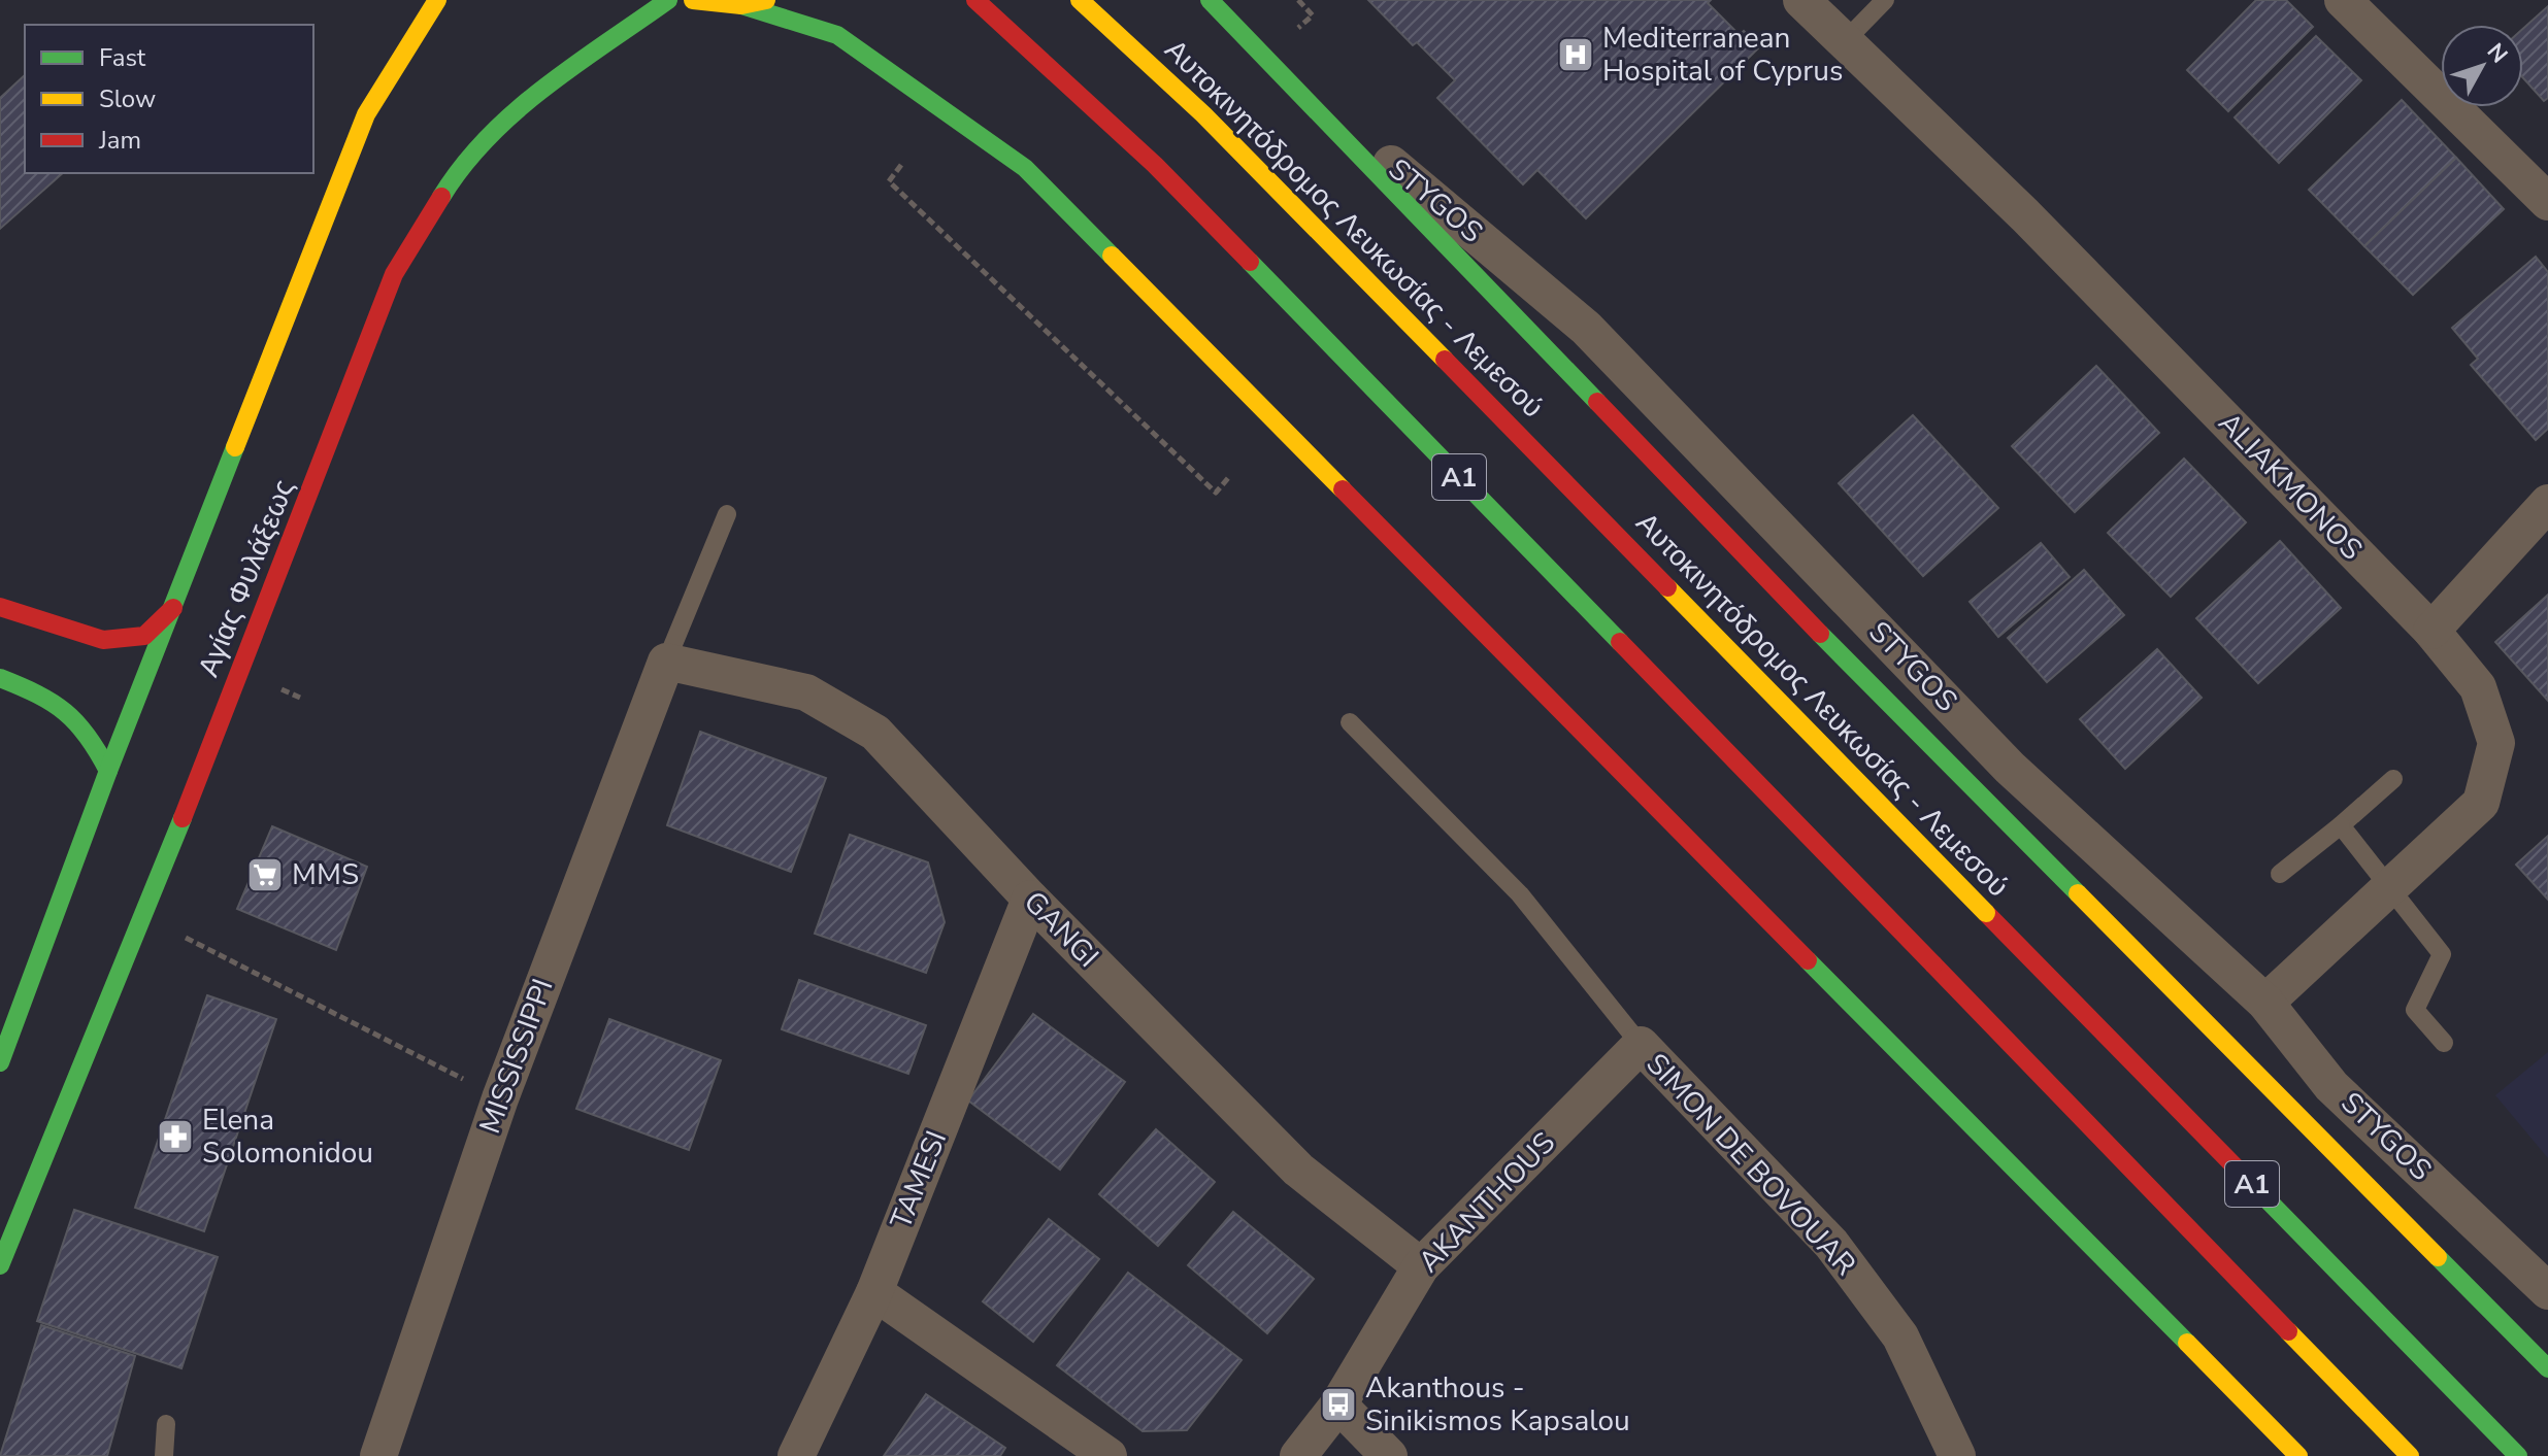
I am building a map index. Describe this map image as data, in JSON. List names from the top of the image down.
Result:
{
  "streets": {
    "main road": ["Αυτοκινητόδρομος Λευκωσίας - Λεμεσού", "A1", "Αγίας Φυλάξεως"],
    "street": [
      "STYGOS",
      "ALIAKMONOS",
      "GANGI",
      "MISSISSIPPI",
      "SIMON DE BOVOUAR",
      "TAMESI",
      "AKANTHOUS"
    ]
  },
  "crossings": [
    ["STYGOS", "ALIAKMONOS"],
    ["GANGI", "MISSISSIPPI"],
    ["GANGI", "TAMESI"],
    ["GANGI", "AKANTHOUS"],
    ["SIMON DE BOVOUAR", "AKANTHOUS"]
  ],
  "places": {
    "hospital": ["Mediterranean Hospital of Cyprus"],
    "supermarket": ["MMS"],
    "pharmacy": ["Elena Solomonidou"],
    "bus stop": ["Akanthous - Sinikismos Kapsalou"]
  },
  "legend": ["Fast", "Slow", "Jam"],
  "north": "top right"
}
